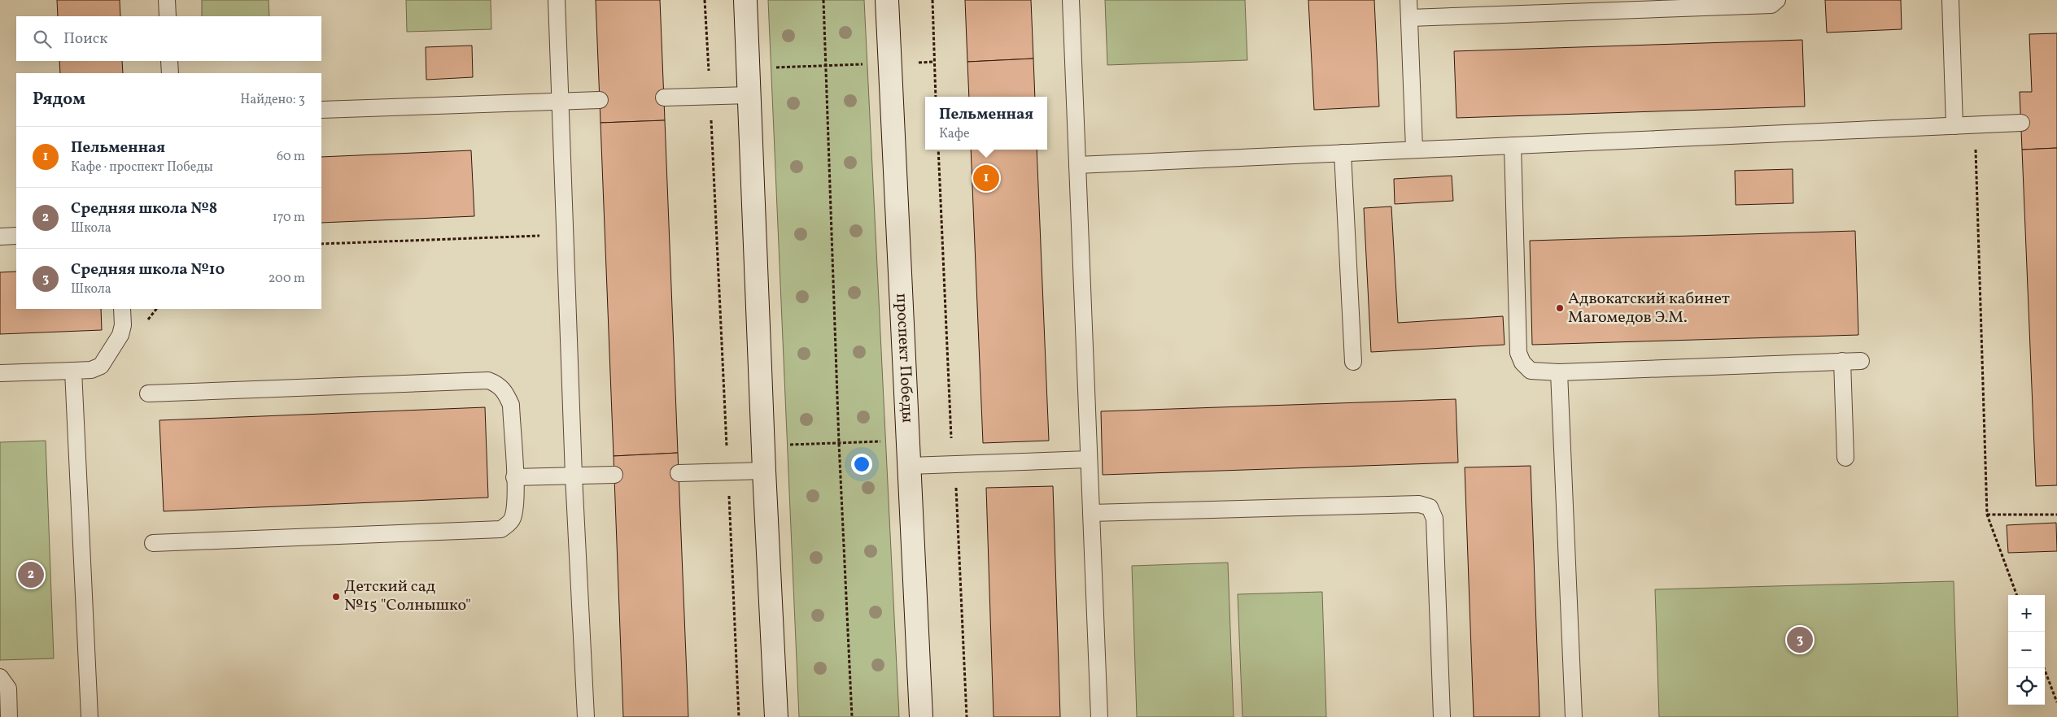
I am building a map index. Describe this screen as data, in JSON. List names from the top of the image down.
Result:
{
  "streets": {
    "main road": ["проспект Победы"]
  },
  "places": ["Адвокатский кабинет Магомедов Э.М.", "Детский сад №15 \"Солнышко\""],
  "page": {
    "search": "Поиск",
    "heading": ["Рядом", "Найдено: 3"],
    "popup": ["Пельменная", "Кафе"],
    "list": [
      {
        "mark": "1",
        "name": "Пельменная",
        "note": "Кафе · проспект Победы",
        "value": "60 m"
      },
      {
        "mark": "2",
        "name": "Средняя школа №8",
        "note": "Школа",
        "value": "170 m"
      },
      {
        "mark": "3",
        "name": "Средняя школа №10",
        "note": "Школа",
        "value": "200 m"
      }
    ],
    "pins": ["1", "2", "3"],
    "map_buttons": ["+", "−"]
  }
}
